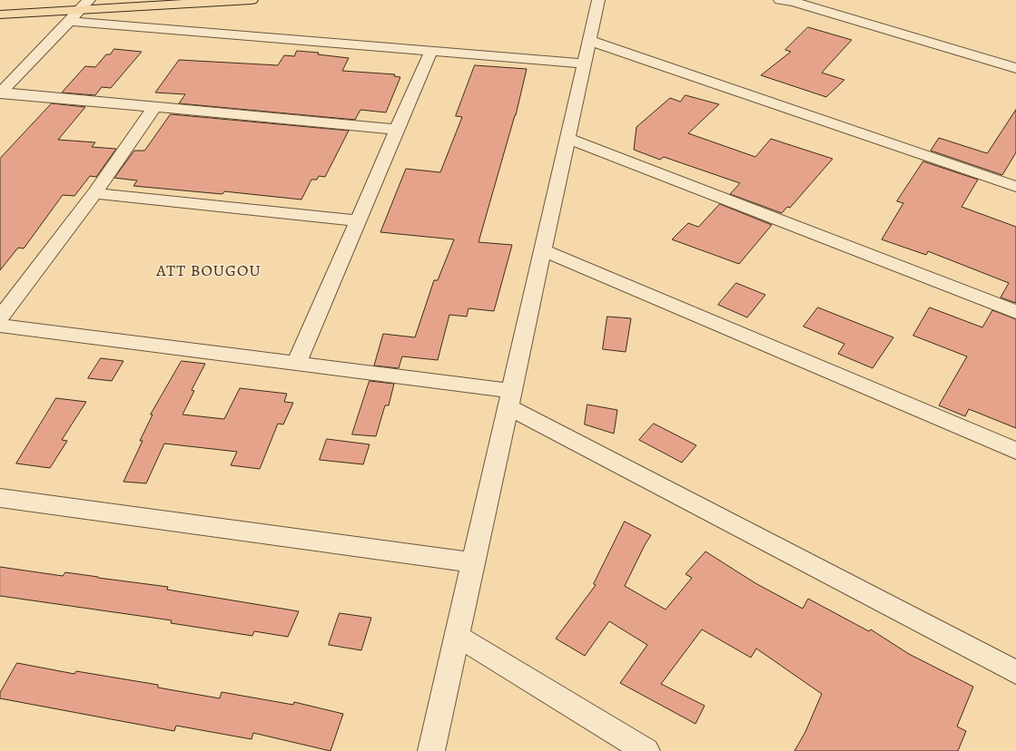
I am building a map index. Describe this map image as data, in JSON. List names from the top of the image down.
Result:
{
  "districts": ["ATT BOUGOU"]
}
